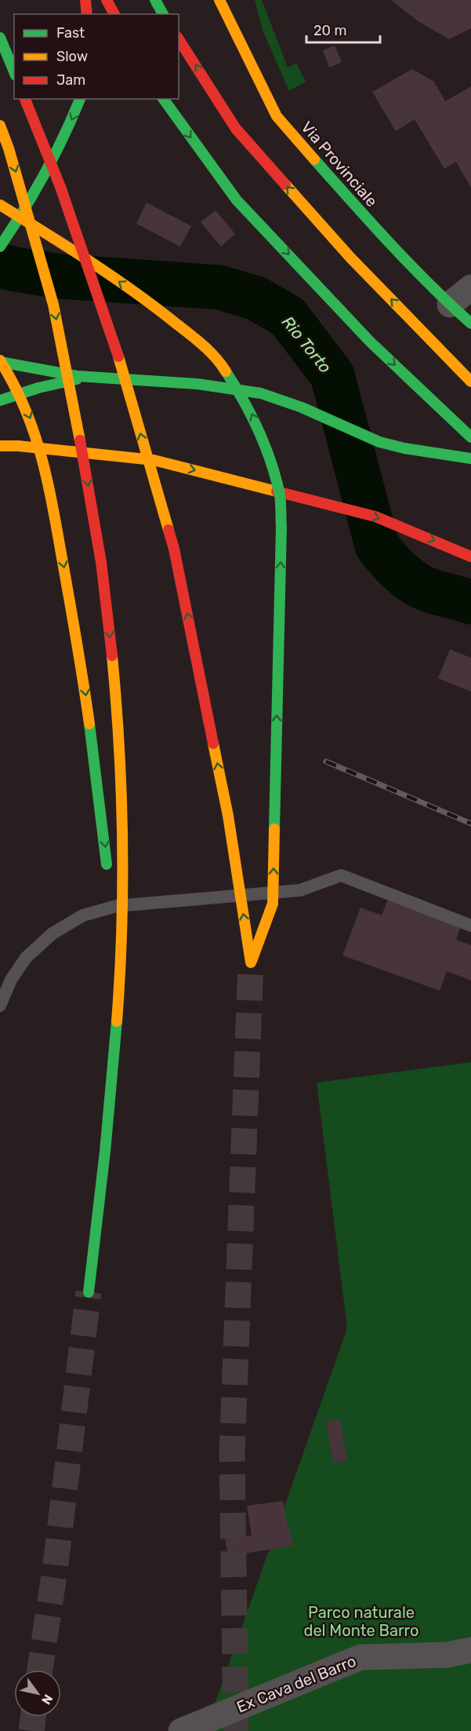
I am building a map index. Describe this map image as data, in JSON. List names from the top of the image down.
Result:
{
  "streets": {
    "main road": ["Via Provinciale"],
    "street": ["Ex Cava del Barro"]
  },
  "water": ["Rio Torto"],
  "parks": ["Parco naturale del Monte Barro"],
  "legend": ["Fast", "Slow", "Jam"],
  "scale_bar": "20 m",
  "north": "bottom right"
}
